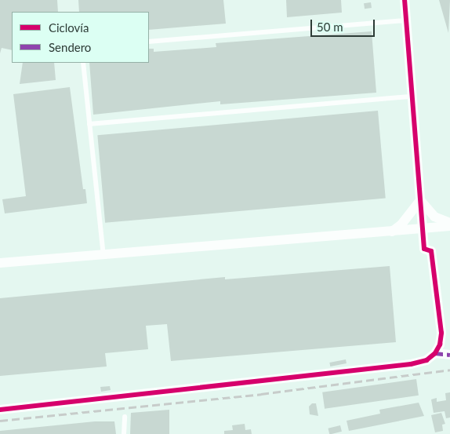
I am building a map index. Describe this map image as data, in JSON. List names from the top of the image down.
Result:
{
  "legend": ["Ciclovía", "Sendero"],
  "scale_bar": "50 m"
}
